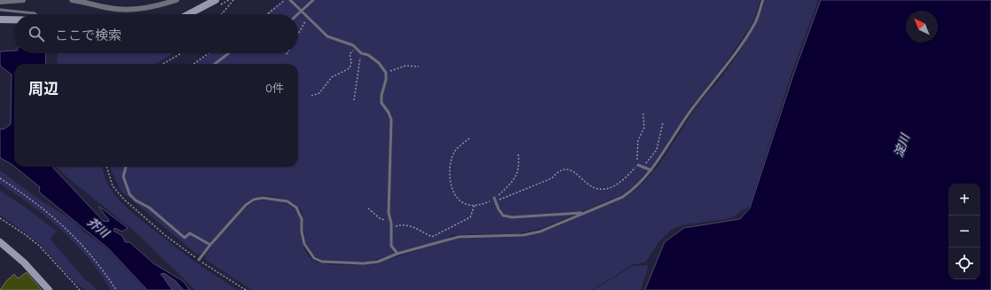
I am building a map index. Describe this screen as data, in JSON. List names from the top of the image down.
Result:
{
  "water": ["淀川", "芥川"],
  "north": "top left",
  "page": {
    "search": "ここで検索",
    "heading": ["周辺", "0件"],
    "map_buttons": ["+", "−"]
  }
}
